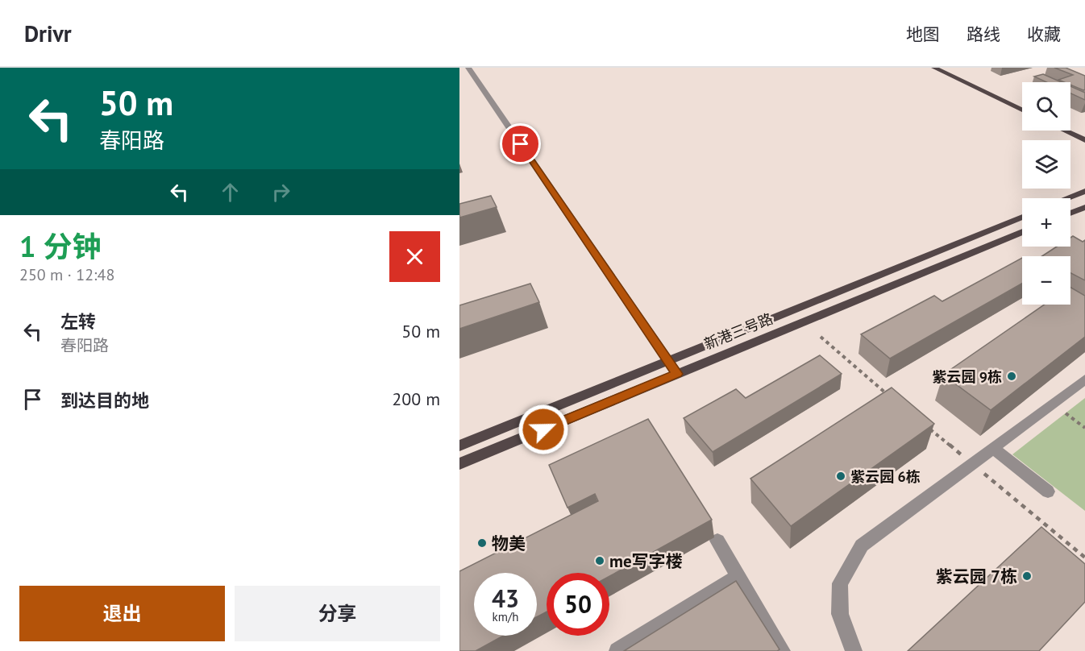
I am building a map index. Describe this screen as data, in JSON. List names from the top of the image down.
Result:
{
  "streets": {
    "main road": ["新港三号路"]
  },
  "places": [
    "紫云园 9栋",
    "紫云园 6栋",
    "物美",
    "me写字楼",
    "紫云园 7栋"
  ],
  "page": {
    "header": "Drivr",
    "nav": ["地图", "路线", "收藏"],
    "turn": ["50 m", "春阳路"],
    "map_buttons": ["+", "−"],
    "heading": ["1 分钟", "250 m · 12:48"],
    "list": [
      {
        "name": "左转",
        "note": "春阳路",
        "value": "50 m"
      },
      {
        "name": "到达目的地",
        "value": "200 m"
      }
    ],
    "speed": "43 km/h",
    "limit": "50",
    "buttons": ["退出", "分享"]
  }
}
